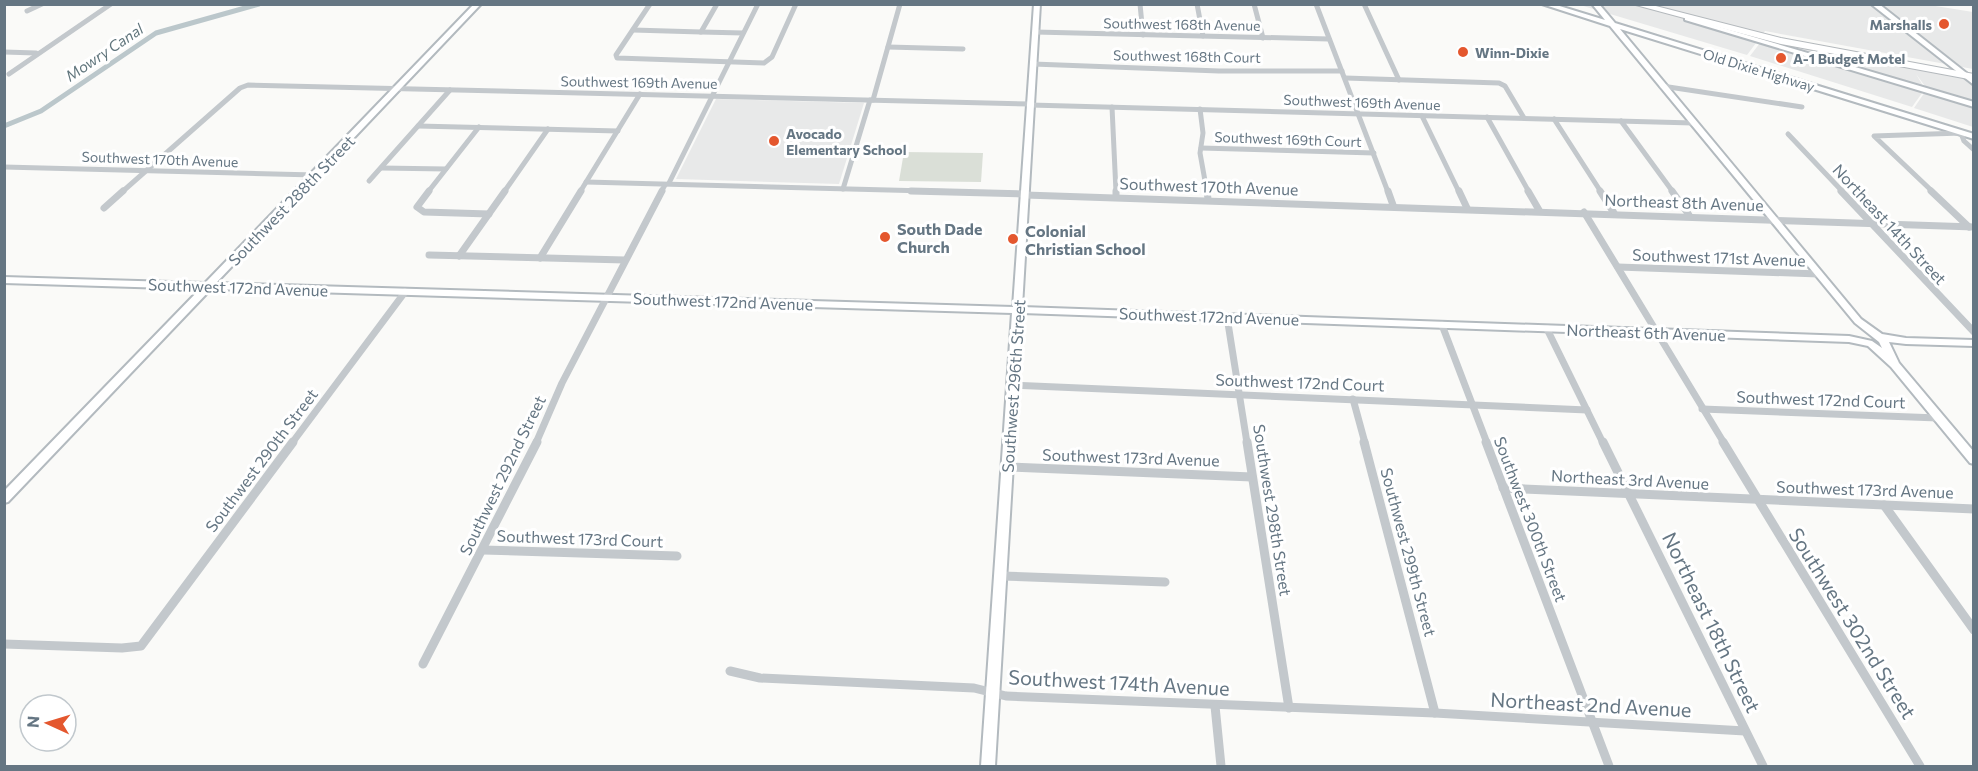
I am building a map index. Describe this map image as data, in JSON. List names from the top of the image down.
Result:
{
  "streets": {
    "street": [
      "Southwest 168th Avenue",
      "Southwest 168th Court",
      "Old Dixie Highway",
      "Southwest 169th Avenue",
      "Southwest 169th Court",
      "Southwest 170th Avenue",
      "Southwest 288th Street",
      "Northeast 8th Avenue",
      "Northeast 14th Street",
      "Southwest 171st Avenue",
      "Southwest 172nd Avenue",
      "Northeast 6th Avenue",
      "Southwest 172nd Court",
      "Southwest 296th Street",
      "Southwest 173rd Avenue",
      "Southwest 290th Street",
      "Southwest 292nd Street",
      "Northeast 3rd Avenue",
      "Southwest 298th Street",
      "Southwest 300th Street",
      "Southwest 173rd Court",
      "Southwest 299th Street",
      "Northeast 18th Street",
      "Southwest 302nd Street",
      "Southwest 174th Avenue",
      "Northeast 2nd Avenue"
    ]
  },
  "crossings": [
    ["Southwest 168th Avenue", "Southwest 296th Street"],
    ["Southwest 168th Court", "Southwest 296th Street"],
    ["Southwest 169th Avenue", "Southwest 170th Avenue"],
    ["Southwest 169th Avenue", "Southwest 288th Street"],
    ["Southwest 169th Avenue", "Southwest 296th Street"],
    ["Southwest 170th Avenue", "Southwest 288th Street"],
    ["Southwest 170th Avenue", "Northeast 8th Avenue"],
    ["Southwest 170th Avenue", "Southwest 296th Street"],
    ["Southwest 170th Avenue", "Southwest 292nd Street"],
    ["Southwest 288th Street", "Southwest 172nd Avenue"],
    ["Northeast 8th Avenue", "Northeast 14th Street"],
    ["Northeast 8th Avenue", "Southwest 302nd Street"],
    ["Southwest 171st Avenue", "Southwest 302nd Street"],
    ["Southwest 172nd Avenue", "Northeast 6th Avenue"],
    ["Southwest 172nd Avenue", "Southwest 296th Street"],
    ["Southwest 172nd Avenue", "Southwest 290th Street"],
    ["Southwest 172nd Avenue", "Southwest 292nd Street"],
    ["Southwest 172nd Avenue", "Southwest 298th Street"],
    ["Southwest 172nd Avenue", "Southwest 300th Street"],
    ["Northeast 6th Avenue", "Southwest 300th Street"],
    ["Northeast 6th Avenue", "Northeast 18th Street"],
    ["Northeast 6th Avenue", "Southwest 302nd Street"],
    ["Southwest 172nd Court", "Southwest 296th Street"],
    ["Southwest 172nd Court", "Southwest 298th Street"],
    ["Southwest 172nd Court", "Southwest 300th Street"],
    ["Southwest 172nd Court", "Southwest 299th Street"],
    ["Southwest 172nd Court", "Northeast 18th Street"],
    ["Southwest 172nd Court", "Southwest 302nd Street"],
    ["Southwest 296th Street", "Southwest 173rd Avenue"],
    ["Southwest 296th Street", "Southwest 174th Avenue"],
    ["Southwest 173rd Avenue", "Northeast 3rd Avenue"],
    ["Southwest 173rd Avenue", "Southwest 298th Street"],
    ["Southwest 173rd Avenue", "Southwest 302nd Street"],
    ["Southwest 292nd Street", "Southwest 173rd Court"],
    ["Northeast 3rd Avenue", "Southwest 300th Street"],
    ["Northeast 3rd Avenue", "Northeast 18th Street"],
    ["Northeast 3rd Avenue", "Southwest 302nd Street"],
    ["Southwest 298th Street", "Southwest 174th Avenue"],
    ["Southwest 300th Street", "Northeast 2nd Avenue"],
    ["Southwest 299th Street", "Southwest 174th Avenue"],
    ["Southwest 299th Street", "Northeast 2nd Avenue"],
    ["Northeast 18th Street", "Northeast 2nd Avenue"],
    ["Southwest 174th Avenue", "Northeast 2nd Avenue"]
  ],
  "water": ["Mowry Canal"],
  "places": [
    "Marshalls",
    "Winn-Dixie",
    "A-1 Budget Motel",
    "Avocado Elementary School",
    "South Dade Church",
    "Colonial Christian School"
  ],
  "north": "left"
}
